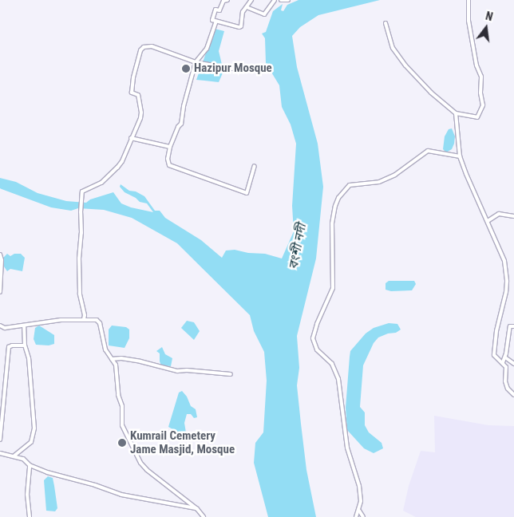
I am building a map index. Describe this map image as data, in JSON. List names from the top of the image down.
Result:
{
  "water": ["বংশী নদী"],
  "places": ["Hazipur Mosque", "Kumrail Cemetery Jame Masjid, Mosque"],
  "north": "top"
}
